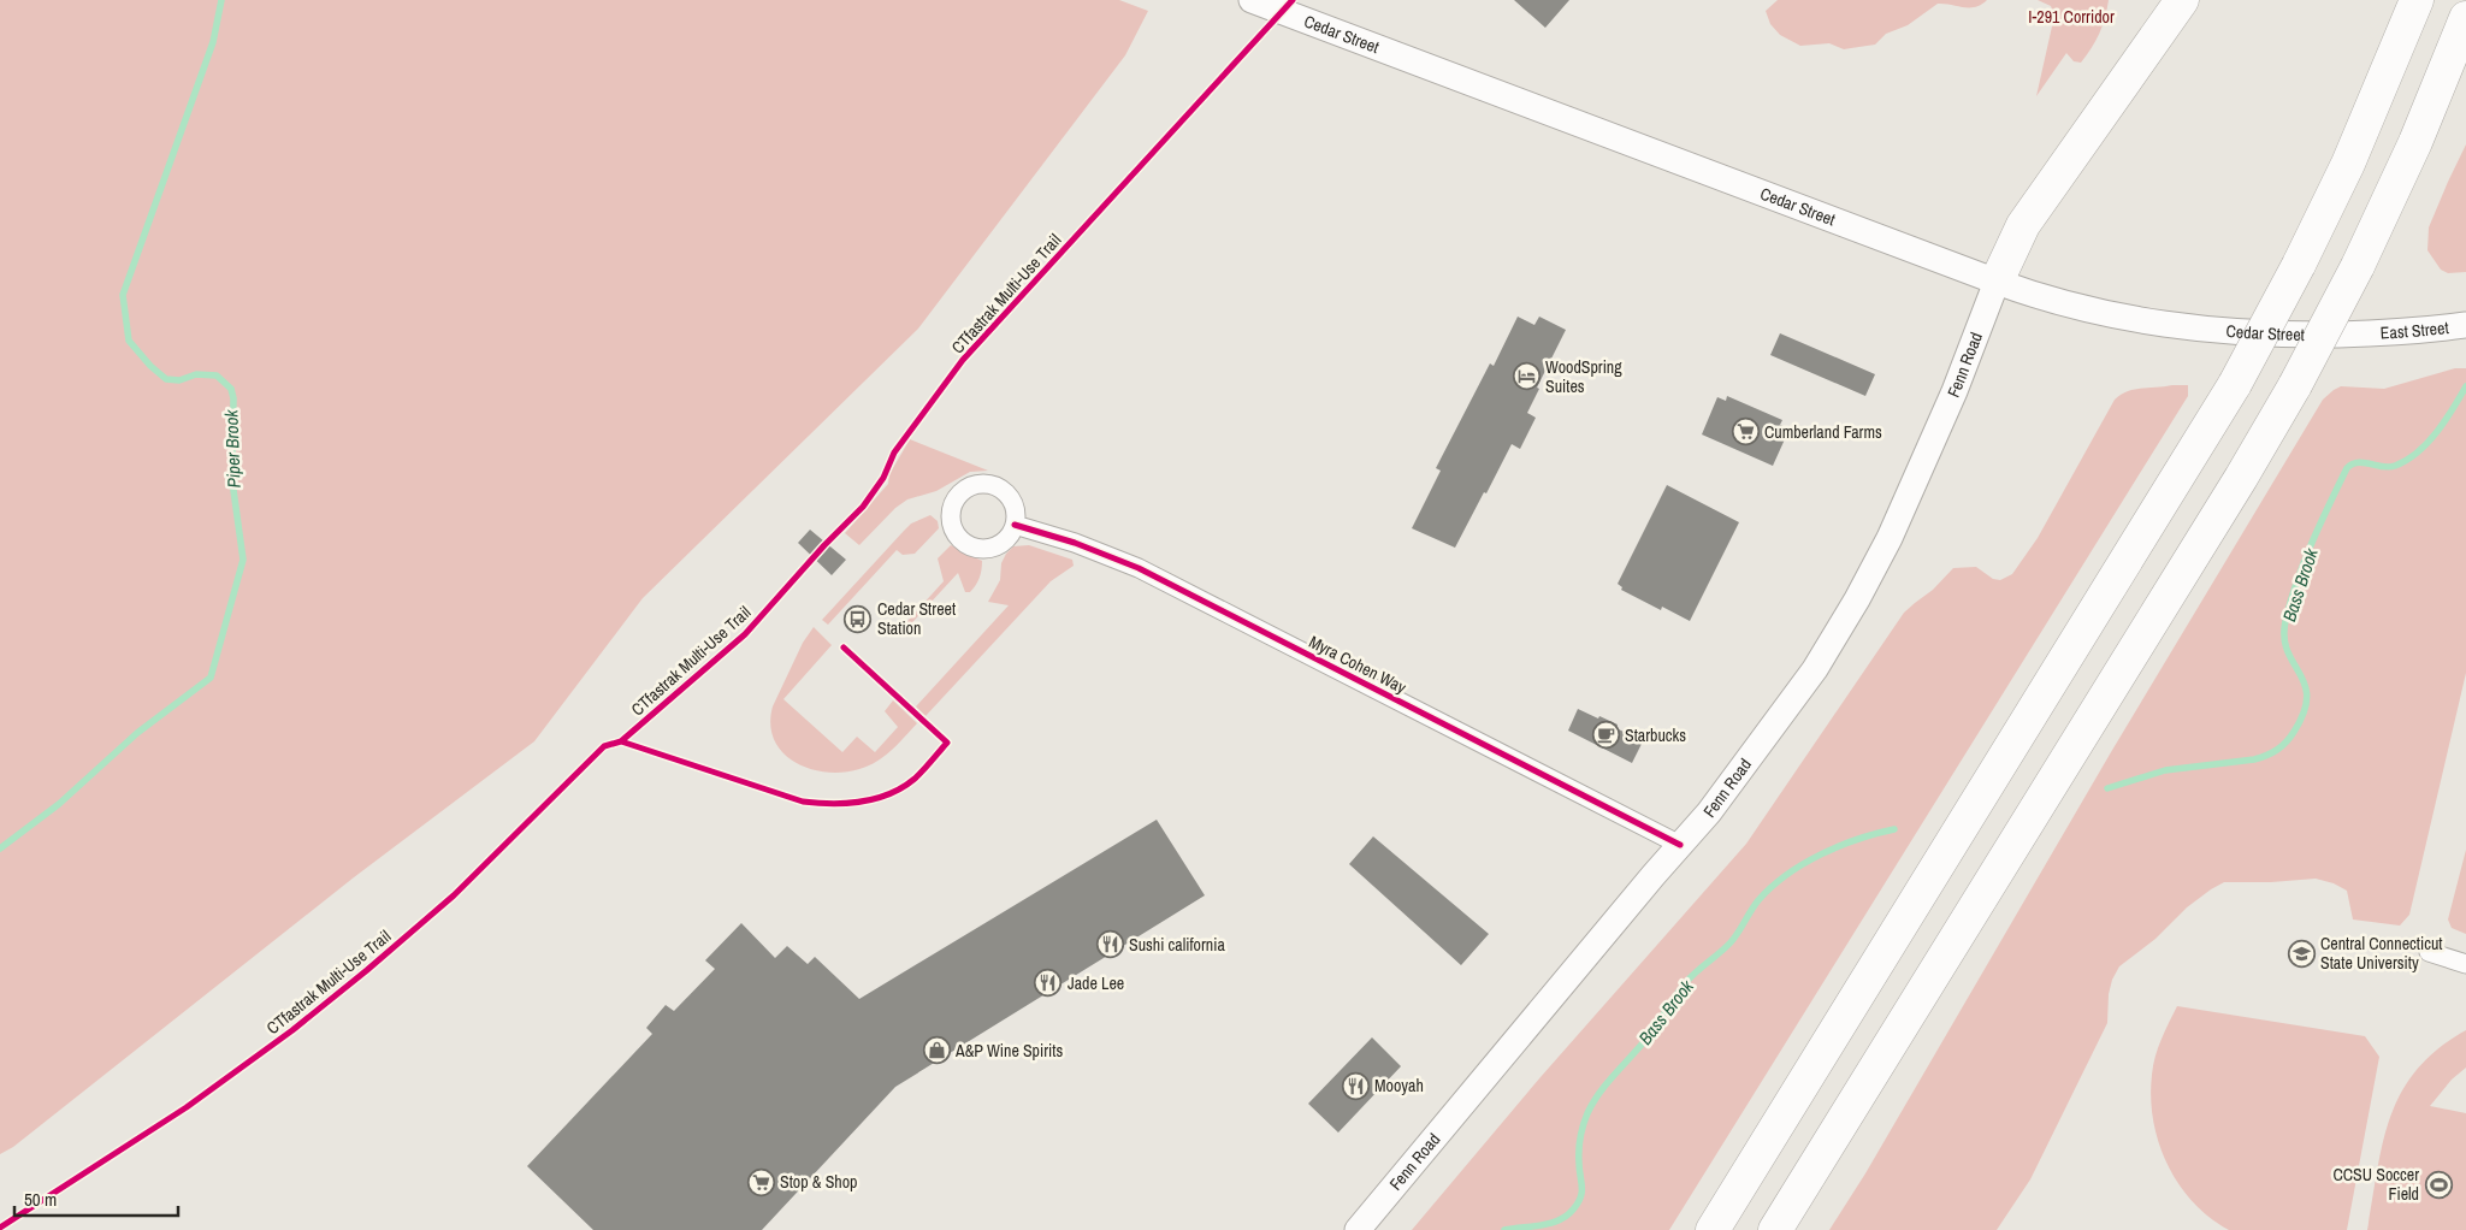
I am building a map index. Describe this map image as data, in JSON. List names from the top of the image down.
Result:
{
  "streets": {
    "main road": ["Cedar Street", "East Street", "Fenn Road"],
    "street": ["Myra Cohen Way"],
    "cycle path": ["CTfastrak Multi-Use Trail"]
  },
  "crossings": [
    ["Cedar Street", "East Street"],
    ["Cedar Street", "Fenn Road"],
    ["Fenn Road", "Myra Cohen Way"]
  ],
  "water": ["Piper Brook", "Bass Brook"],
  "parks": ["I-291 Corridor"],
  "places": {
    "hotel": ["WoodSpring Suites"],
    "supermarket": ["Cumberland Farms", "Stop & Shop"],
    "bus stop": ["Cedar Street Station"],
    "cafe": ["Starbucks"],
    "restaurant": ["Sushi california", "Jade Lee", "Mooyah"],
    "school or university": ["Central Connecticut State University"],
    "shop": ["A&P Wine Spirits"],
    "sports": ["CCSU Soccer Field"]
  },
  "scale_bar": "50 m"
}
